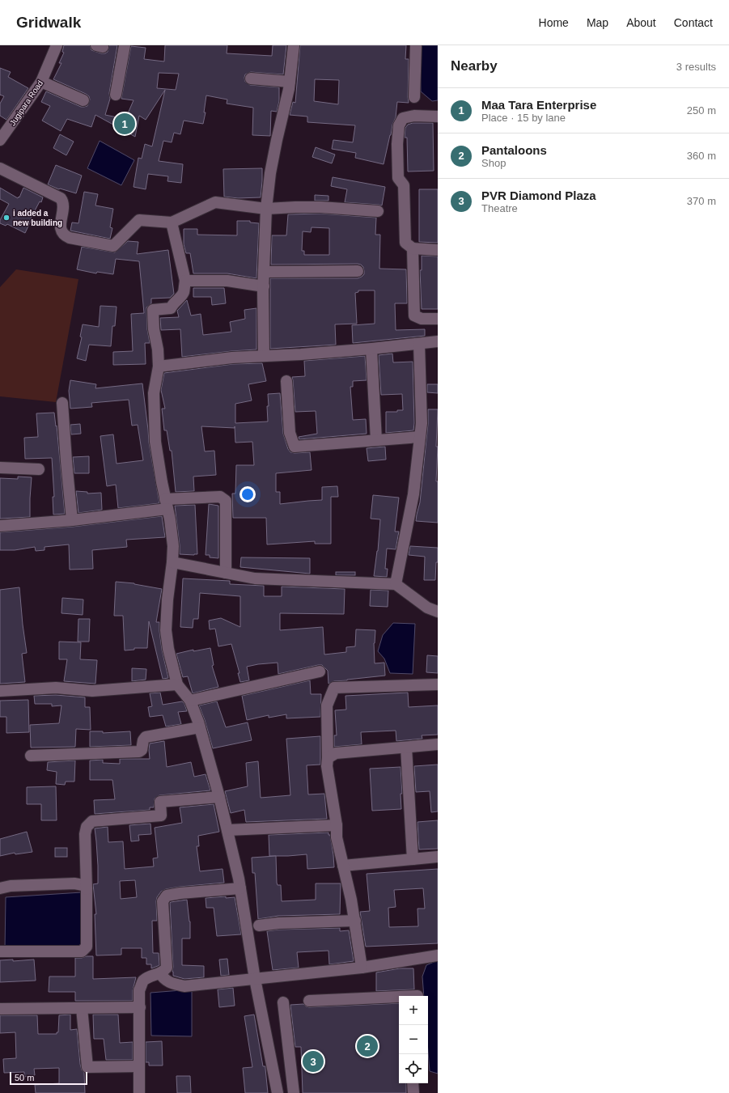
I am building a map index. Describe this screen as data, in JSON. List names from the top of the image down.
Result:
{
  "streets": {
    "street": ["Jugipara Road"]
  },
  "places": ["i added a new building"],
  "scale_bar": "50 m",
  "page": {
    "header": "Gridwalk",
    "nav": [
      "Home",
      "Map",
      "About",
      "Contact"
    ],
    "heading": ["Nearby", "3 results"],
    "list": [
      {
        "mark": "1",
        "name": "Maa Tara Enterprise",
        "note": "Place · 15 by lane",
        "value": "250 m"
      },
      {
        "mark": "2",
        "name": "Pantaloons",
        "note": "Shop",
        "value": "360 m"
      },
      {
        "mark": "3",
        "name": "PVR Diamond Plaza",
        "note": "Theatre",
        "value": "370 m"
      }
    ],
    "pins": ["1", "2", "3"],
    "map_buttons": ["+", "−"],
    "scale": "50 m"
  }
}
